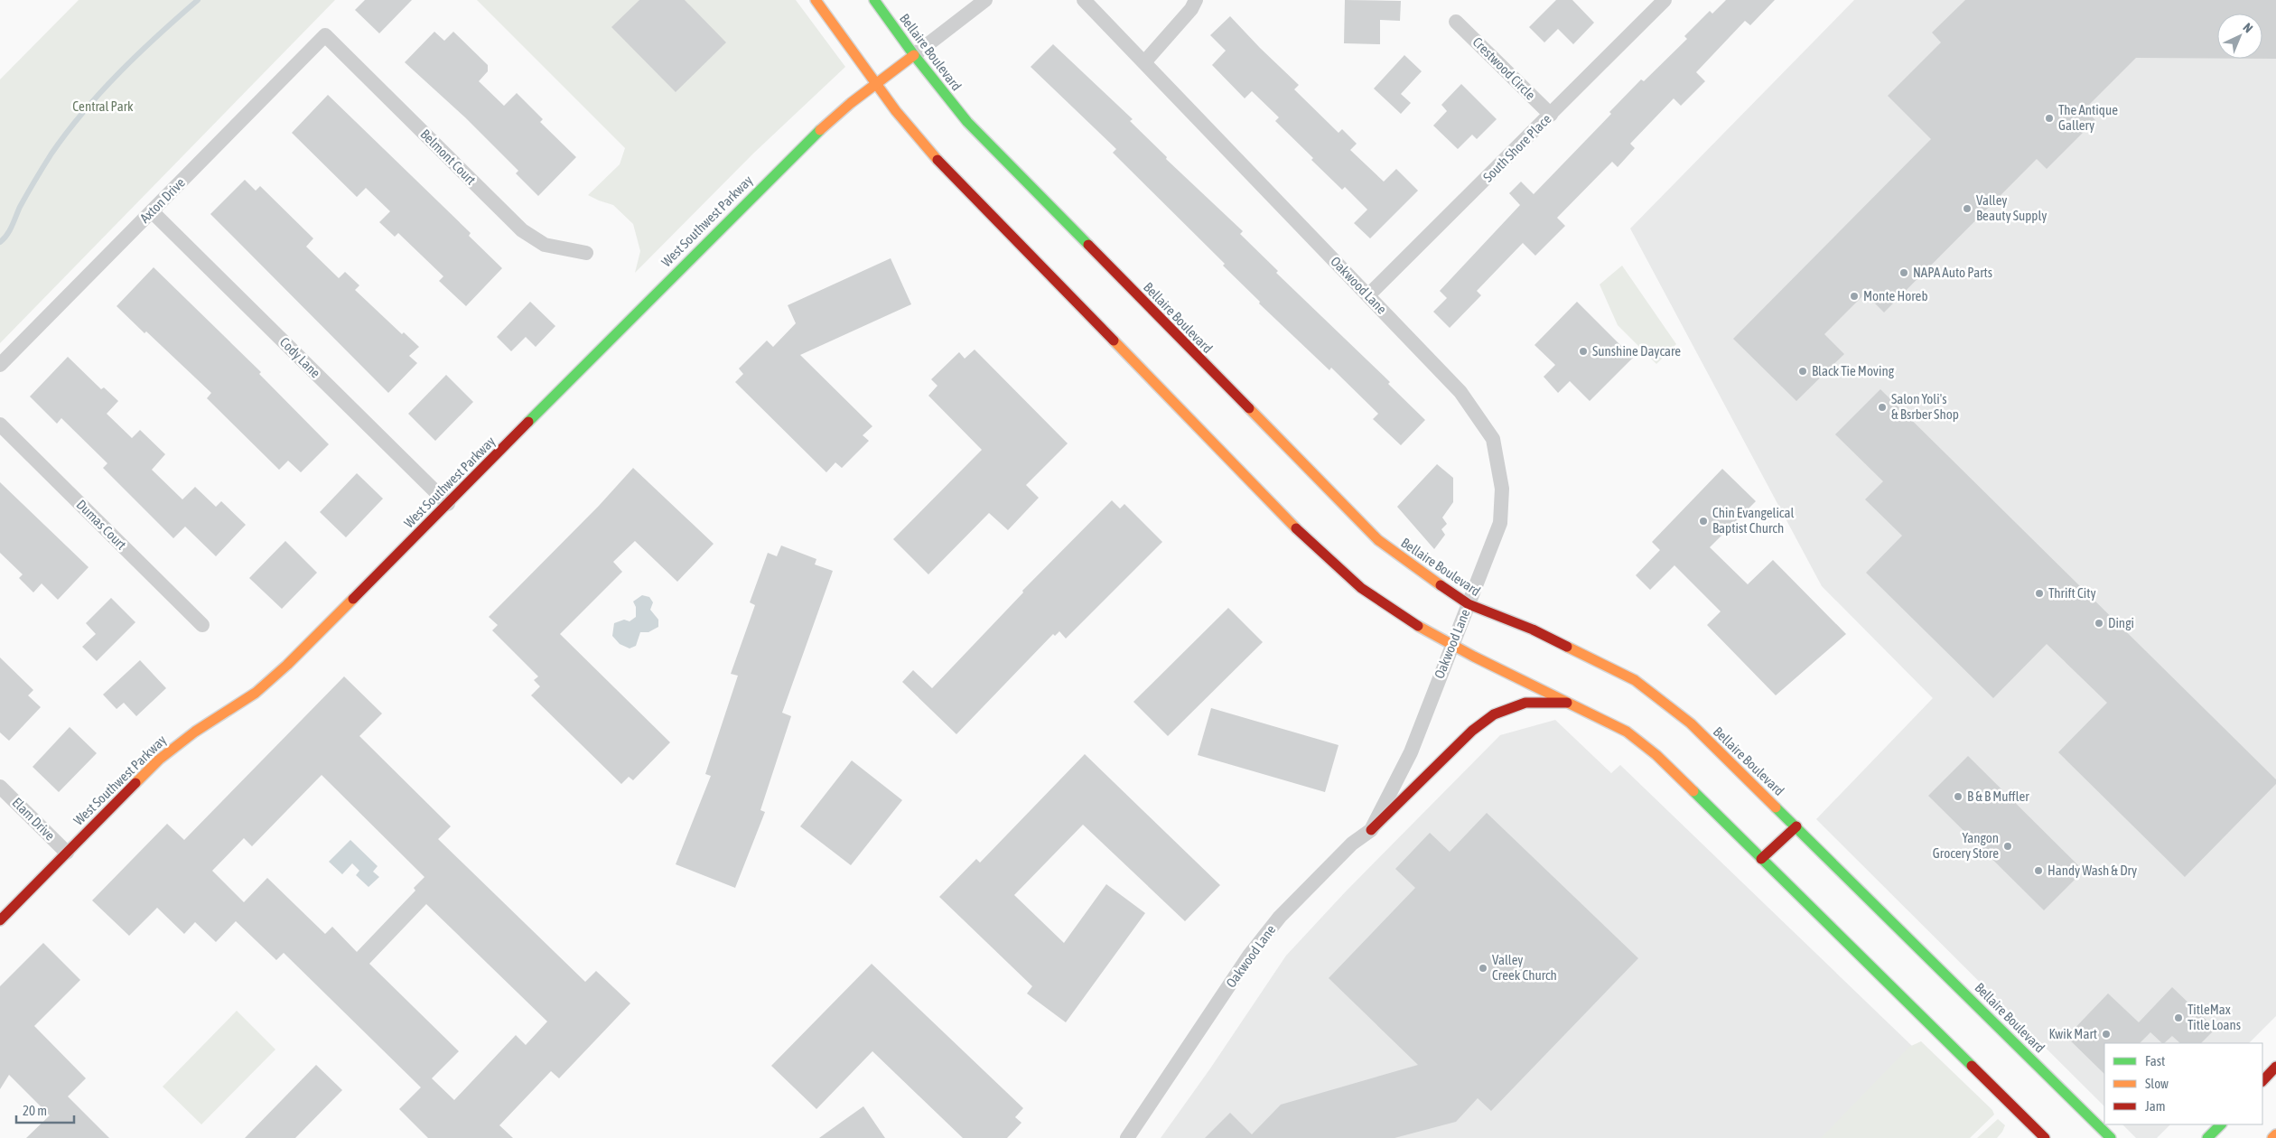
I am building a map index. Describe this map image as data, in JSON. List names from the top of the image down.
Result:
{
  "streets": {
    "main road": ["Bellaire Boulevard", "West Southwest Parkway"],
    "street": [
      "Crestwood Circle",
      "South Shore Place",
      "Belmont Court",
      "Axton Drive",
      "Oakwood Lane",
      "Cody Lane",
      "Dumas Court",
      "Elam Drive"
    ]
  },
  "crossings": [
    ["Bellaire Boulevard", "West Southwest Parkway"],
    ["Bellaire Boulevard", "Oakwood Lane"],
    ["Crestwood Circle", "South Shore Place"],
    ["South Shore Place", "Oakwood Lane"],
    ["Belmont Court", "Axton Drive"],
    ["Axton Drive", "Cody Lane"],
    ["West Southwest Parkway", "Cody Lane"],
    ["West Southwest Parkway", "Elam Drive"]
  ],
  "parks": ["Central Park"],
  "places": [
    "The Antique Gallery",
    "Valley Beauty Supply",
    "NAPA Auto Parts",
    "Monte Horeb",
    "Sunshine Daycare",
    "Black Tie Moving",
    "Salon Yoli's & Bsrber Shop",
    "Chin Evangelical Baptist Church",
    "Thrift City",
    "Dingi",
    "B & B Muffler",
    "Yangon Grocery Store",
    "Handy Wash & Dry",
    "Valley Creek Church",
    "TitleMax Title Loans",
    "Kwik Mart"
  ],
  "legend": ["Fast", "Slow", "Jam"],
  "scale_bar": "20 m",
  "north": "top right"
}
